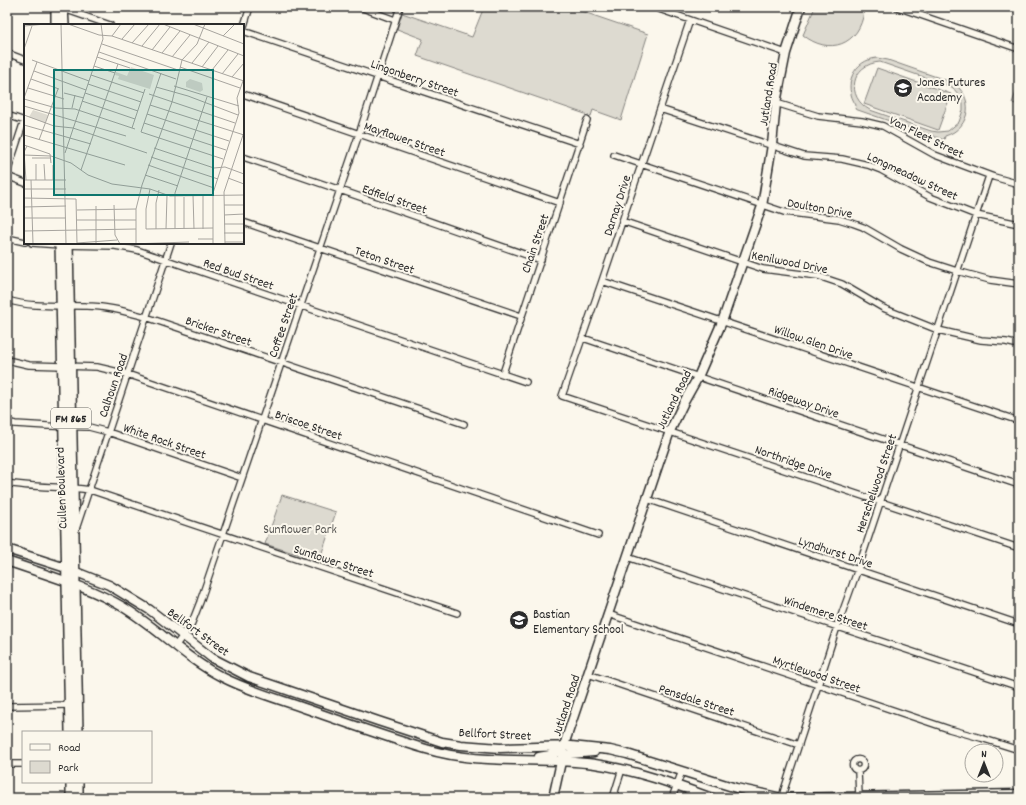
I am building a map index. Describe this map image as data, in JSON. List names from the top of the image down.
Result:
{
  "streets": {
    "main road": [
      "Jutland Road",
      "FM 865",
      "Cullen Boulevard",
      "Bellfort Street"
    ],
    "street": [
      "Lingonberry Street",
      "Van Fleet Street",
      "Mayflower Street",
      "Longmeadow Street",
      "Edfield Street",
      "Darnay Drive",
      "Doulton Drive",
      "Chain Street",
      "Teton Street",
      "Kenilwood Drive",
      "Red Bud Street",
      "Coffee Street",
      "Bricker Street",
      "Willow Glen Drive",
      "Calhoun Road",
      "Ridgeway Drive",
      "Briscoe Street",
      "White Rock Street",
      "Northridge Drive",
      "Herschelwood Street",
      "Lyndhurst Drive",
      "Sunflower Street",
      "Windemere Street",
      "Myrtlewood Street",
      "Pensdale Street"
    ]
  },
  "crossings": [
    ["Lingonberry Street", "Chain Street"],
    ["Lingonberry Street", "Coffee Street"],
    ["Jutland Road", "Van Fleet Street"],
    ["Jutland Road", "Longmeadow Street"],
    ["Jutland Road", "Doulton Drive"],
    ["Jutland Road", "Kenilwood Drive"],
    ["Jutland Road", "Willow Glen Drive"],
    ["Jutland Road", "Ridgeway Drive"],
    ["Jutland Road", "Northridge Drive"],
    ["Jutland Road", "Lyndhurst Drive"],
    ["Jutland Road", "Windemere Street"],
    ["Jutland Road", "Bellfort Street"],
    ["Jutland Road", "Myrtlewood Street"],
    ["Jutland Road", "Pensdale Street"],
    ["Van Fleet Street", "Herschelwood Street"],
    ["Mayflower Street", "Chain Street"],
    ["Mayflower Street", "Coffee Street"],
    ["Longmeadow Street", "Darnay Drive"],
    ["Longmeadow Street", "Herschelwood Street"],
    ["Edfield Street", "Chain Street"],
    ["Edfield Street", "Coffee Street"],
    ["Darnay Drive", "Doulton Drive"],
    ["Darnay Drive", "Kenilwood Drive"],
    ["Darnay Drive", "Willow Glen Drive"],
    ["Darnay Drive", "Ridgeway Drive"],
    ["Darnay Drive", "Northridge Drive"],
    ["Doulton Drive", "Herschelwood Street"],
    ["Chain Street", "Teton Street"],
    ["Chain Street", "Red Bud Street"],
    ["Teton Street", "Coffee Street"],
    ["Kenilwood Drive", "Herschelwood Street"],
    ["Red Bud Street", "Coffee Street"],
    ["Red Bud Street", "Calhoun Road"],
    ["Red Bud Street", "Cullen Boulevard"],
    ["Coffee Street", "Bricker Street"],
    ["Coffee Street", "Briscoe Street"],
    ["Coffee Street", "White Rock Street"],
    ["Coffee Street", "Sunflower Street"],
    ["Coffee Street", "Bellfort Street"],
    ["Bricker Street", "Calhoun Road"],
    ["Bricker Street", "Cullen Boulevard"],
    ["Willow Glen Drive", "Herschelwood Street"],
    ["Calhoun Road", "Briscoe Street"],
    ["Calhoun Road", "White Rock Street"],
    ["Calhoun Road", "Cullen Boulevard"],
    ["Calhoun Road", "Sunflower Street"],
    ["Ridgeway Drive", "Herschelwood Street"],
    ["Briscoe Street", "Cullen Boulevard"],
    ["White Rock Street", "Cullen Boulevard"],
    ["Northridge Drive", "Herschelwood Street"],
    ["Herschelwood Street", "Lyndhurst Drive"],
    ["Herschelwood Street", "Windemere Street"],
    ["Herschelwood Street", "Bellfort Street"],
    ["Herschelwood Street", "Myrtlewood Street"],
    ["Herschelwood Street", "Pensdale Street"],
    ["Cullen Boulevard", "Sunflower Street"],
    ["Cullen Boulevard", "Bellfort Street"]
  ],
  "parks": ["Sunflower Park"],
  "places": {
    "school or university": ["Jones Futures Academy", "Bastian Elementary School"]
  },
  "legend": ["Road", "Park"],
  "north": "top"
}
